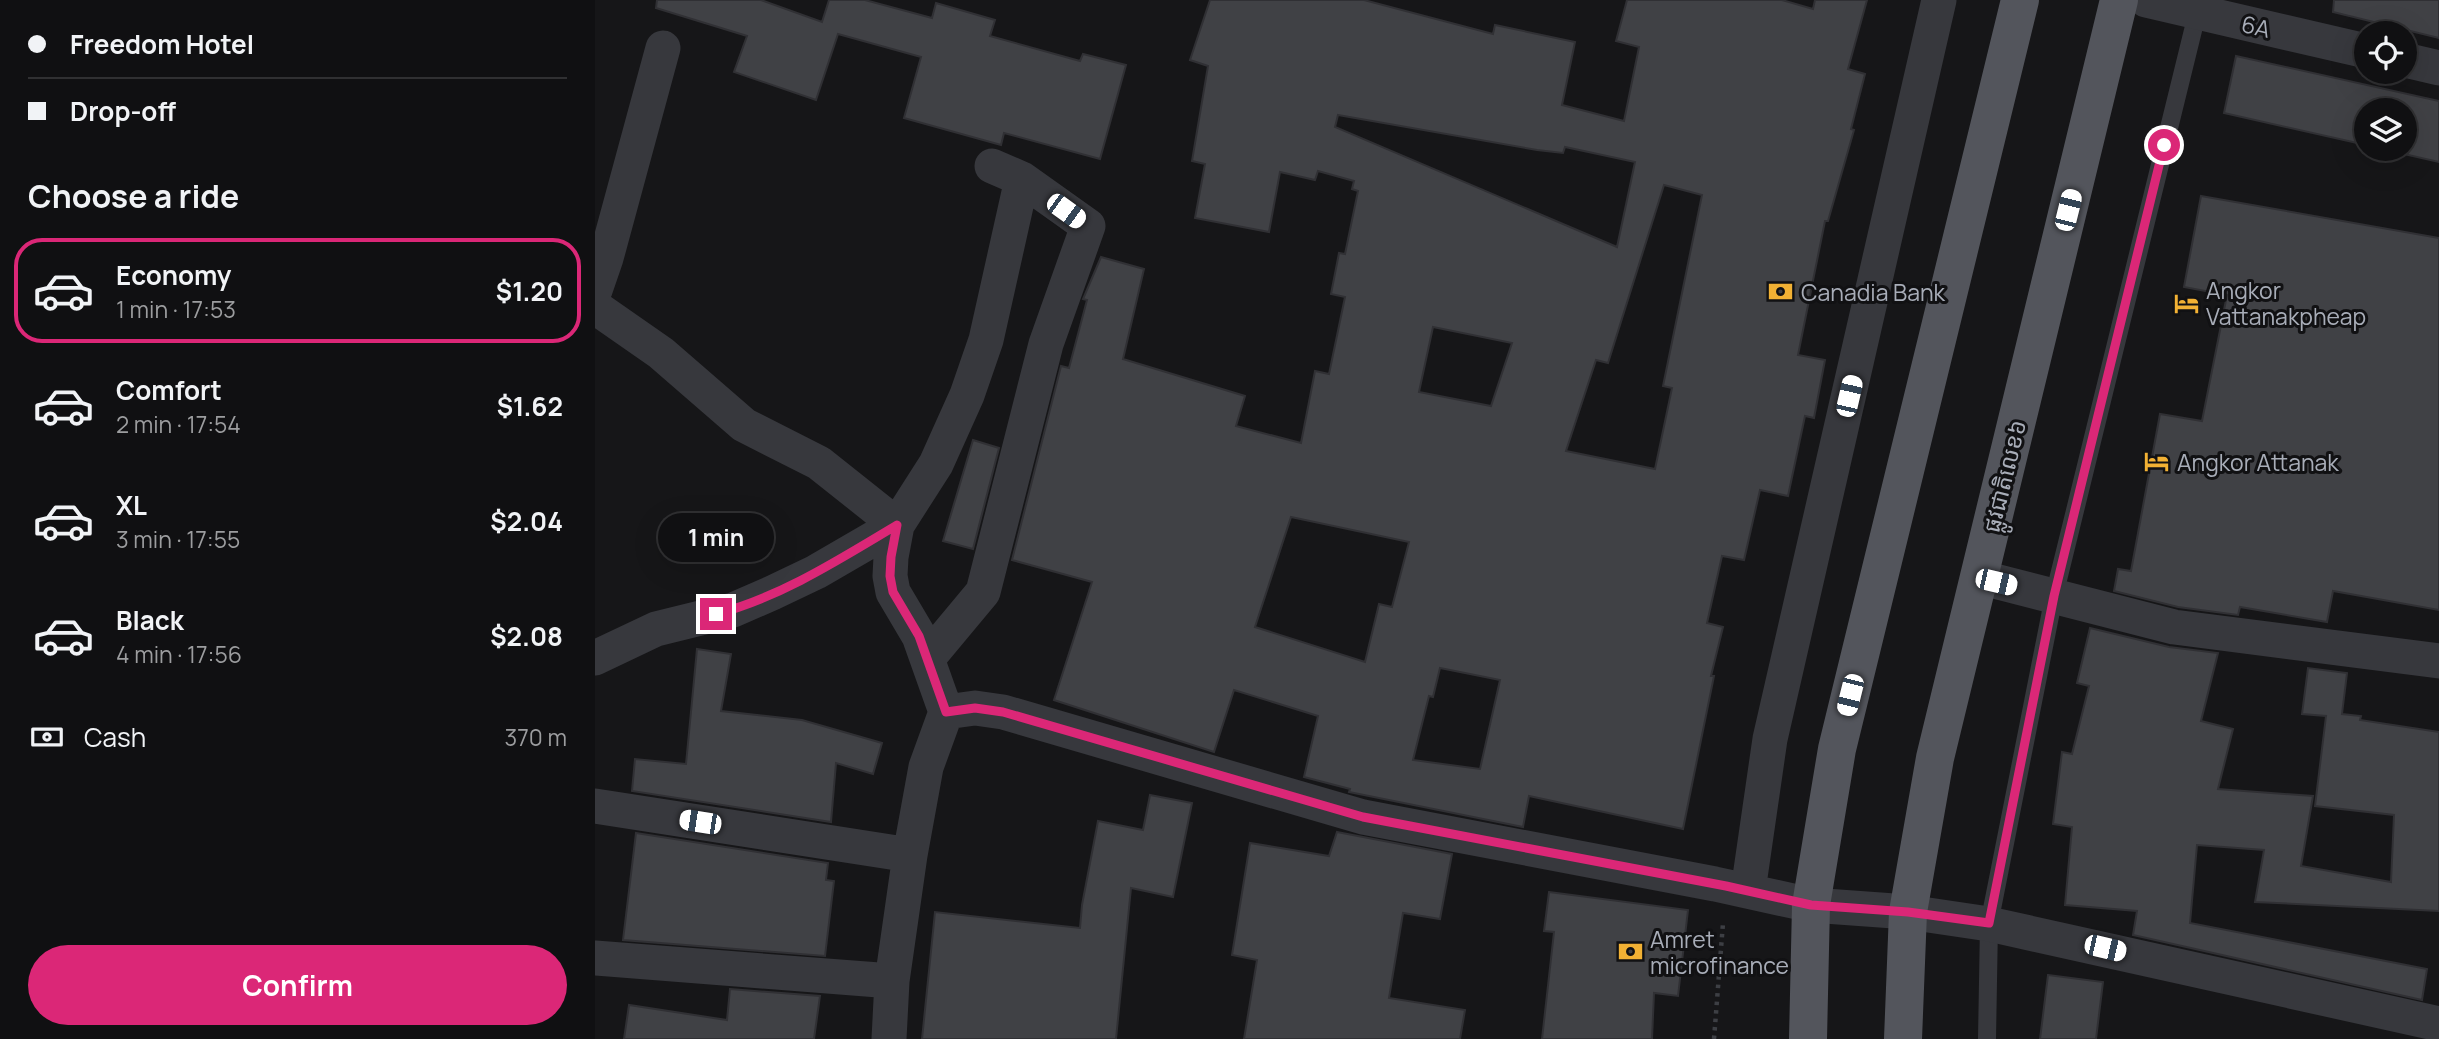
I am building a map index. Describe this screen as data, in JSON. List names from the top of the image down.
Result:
{
  "streets": {
    "main road": ["ផ្លូវជាតិលេខ៦"],
    "street": ["6A"]
  },
  "places": {
    "bank": ["Canadia Bank", "Amret microfinance"],
    "hotel": ["Angkor Vattanakpheap", "Angkor Attanak"]
  },
  "page": {
    "banner": ["Freedom Hotel", "Drop-off"],
    "heading": "Choose a ride",
    "list": [
      {
        "name": "Economy",
        "note": "1 min · 17:53",
        "value": "$1.20"
      },
      {
        "name": "Comfort",
        "note": "2 min · 17:54",
        "value": "$1.62"
      },
      {
        "name": "XL",
        "note": "3 min · 17:55",
        "value": "$2.04"
      },
      {
        "name": "Black",
        "note": "4 min · 17:56",
        "value": "$2.08"
      }
    ],
    "bubble": "1 min",
    "pay": ["Cash", "370 m"],
    "buttons": "Confirm"
  }
}
